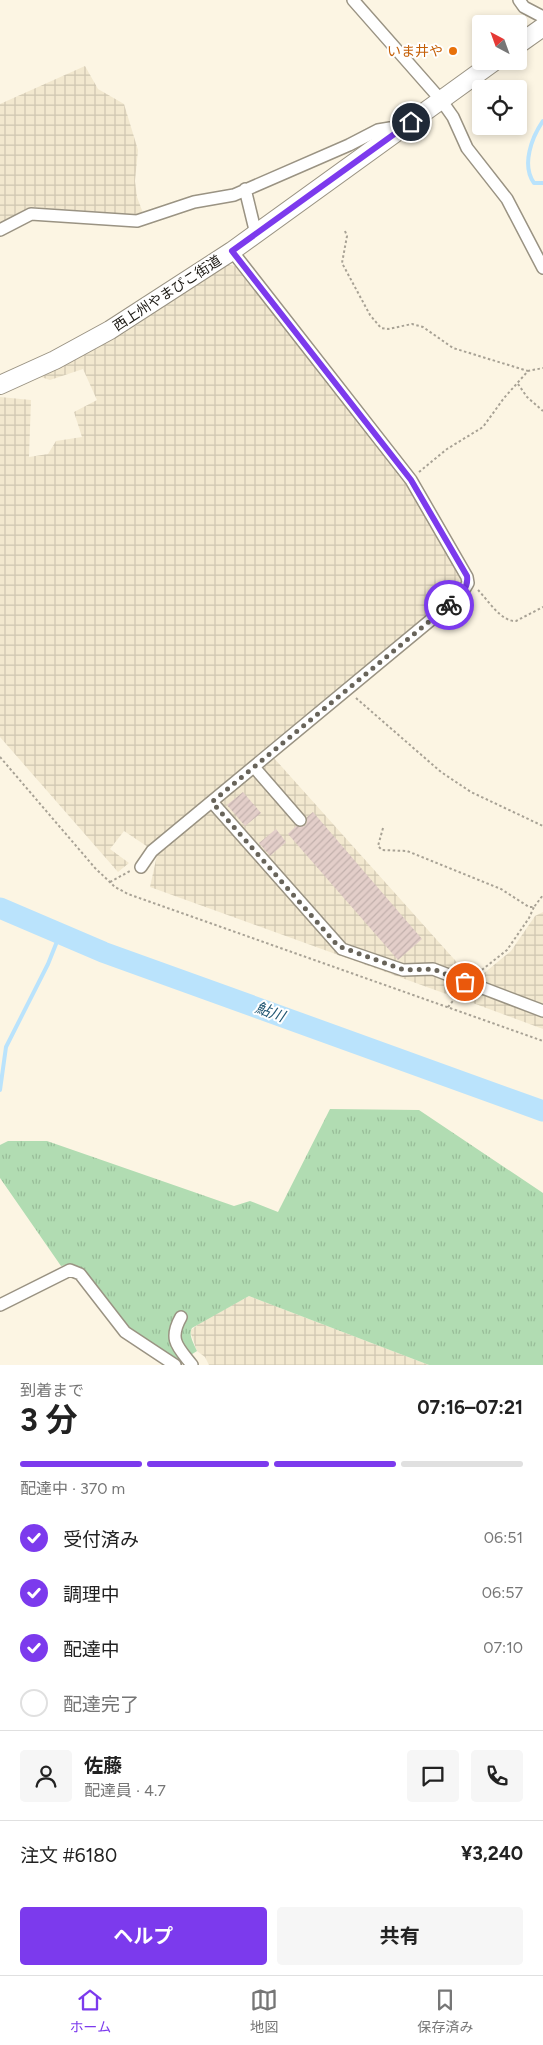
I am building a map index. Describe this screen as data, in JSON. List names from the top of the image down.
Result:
{
  "streets": {
    "highway": ["西上州やまびこ街道"]
  },
  "water": ["鮎川"],
  "places": ["いま井や"],
  "north": "top left",
  "page": {
    "heading": ["3 分", "到着まで", "07:16–07:21"],
    "panel": [
      "佐藤",
      "配達員 · 4.7",
      "注文 #6180",
      "¥3,240"
    ],
    "bar": "配達中 · 370 m",
    "list": [
      ["受付済み", "06:51"],
      ["調理中", "06:57"],
      ["配達中", "07:10"],
      "配達完了"
    ],
    "buttons": ["ヘルプ", "共有"],
    "tabs": ["ホーム", "地図", "保存済み"]
  }
}
